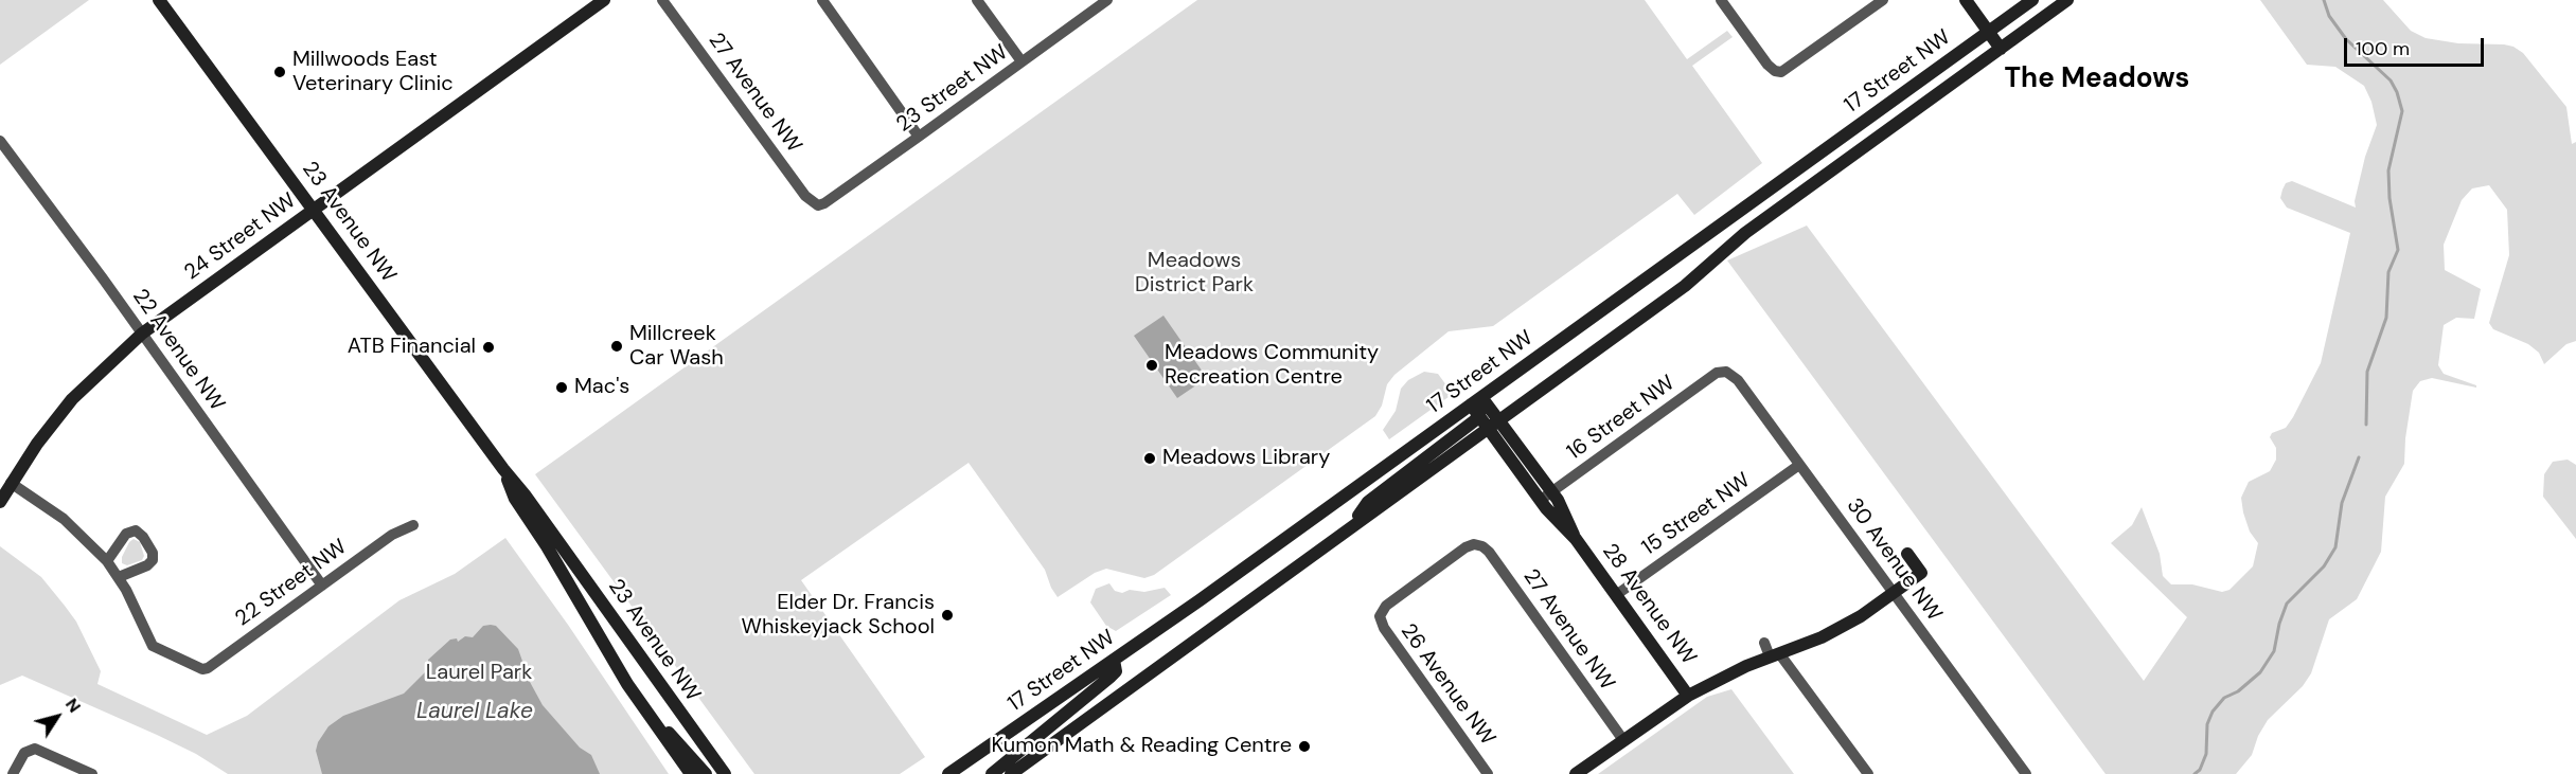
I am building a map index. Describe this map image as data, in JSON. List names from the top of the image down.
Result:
{
  "streets": {
    "main road": [
      "17 Street NW",
      "23 Avenue NW",
      "24 Street NW",
      "28 Avenue NW"
    ],
    "street": [
      "23 Street NW",
      "27 Avenue NW",
      "22 Avenue NW",
      "16 Street NW",
      "15 Street NW",
      "30 Avenue NW",
      "22 Street NW",
      "26 Avenue NW"
    ]
  },
  "crossings": [
    ["17 Street NW", "28 Avenue NW"],
    ["23 Street NW", "27 Avenue NW"],
    ["27 Avenue NW", "26 Avenue NW"],
    ["23 Avenue NW", "24 Street NW"],
    ["24 Street NW", "22 Avenue NW"],
    ["22 Avenue NW", "22 Street NW"],
    ["16 Street NW", "30 Avenue NW"],
    ["16 Street NW", "28 Avenue NW"],
    ["15 Street NW", "30 Avenue NW"],
    ["15 Street NW", "28 Avenue NW"]
  ],
  "districts": ["The Meadows"],
  "water": ["Laurel Lake"],
  "parks": ["Meadows District Park", "Laurel Park"],
  "places": [
    "Millwoods East Veterinary Clinic",
    "Millcreek Car Wash",
    "ATB Financial",
    "Meadows Community Recreation Centre",
    "Mac's",
    "Meadows Library",
    "Elder Dr. Francis Whiskeyjack School",
    "Kumon Math & Reading Centre"
  ],
  "scale_bar": "100 m",
  "north": "top right"
}
